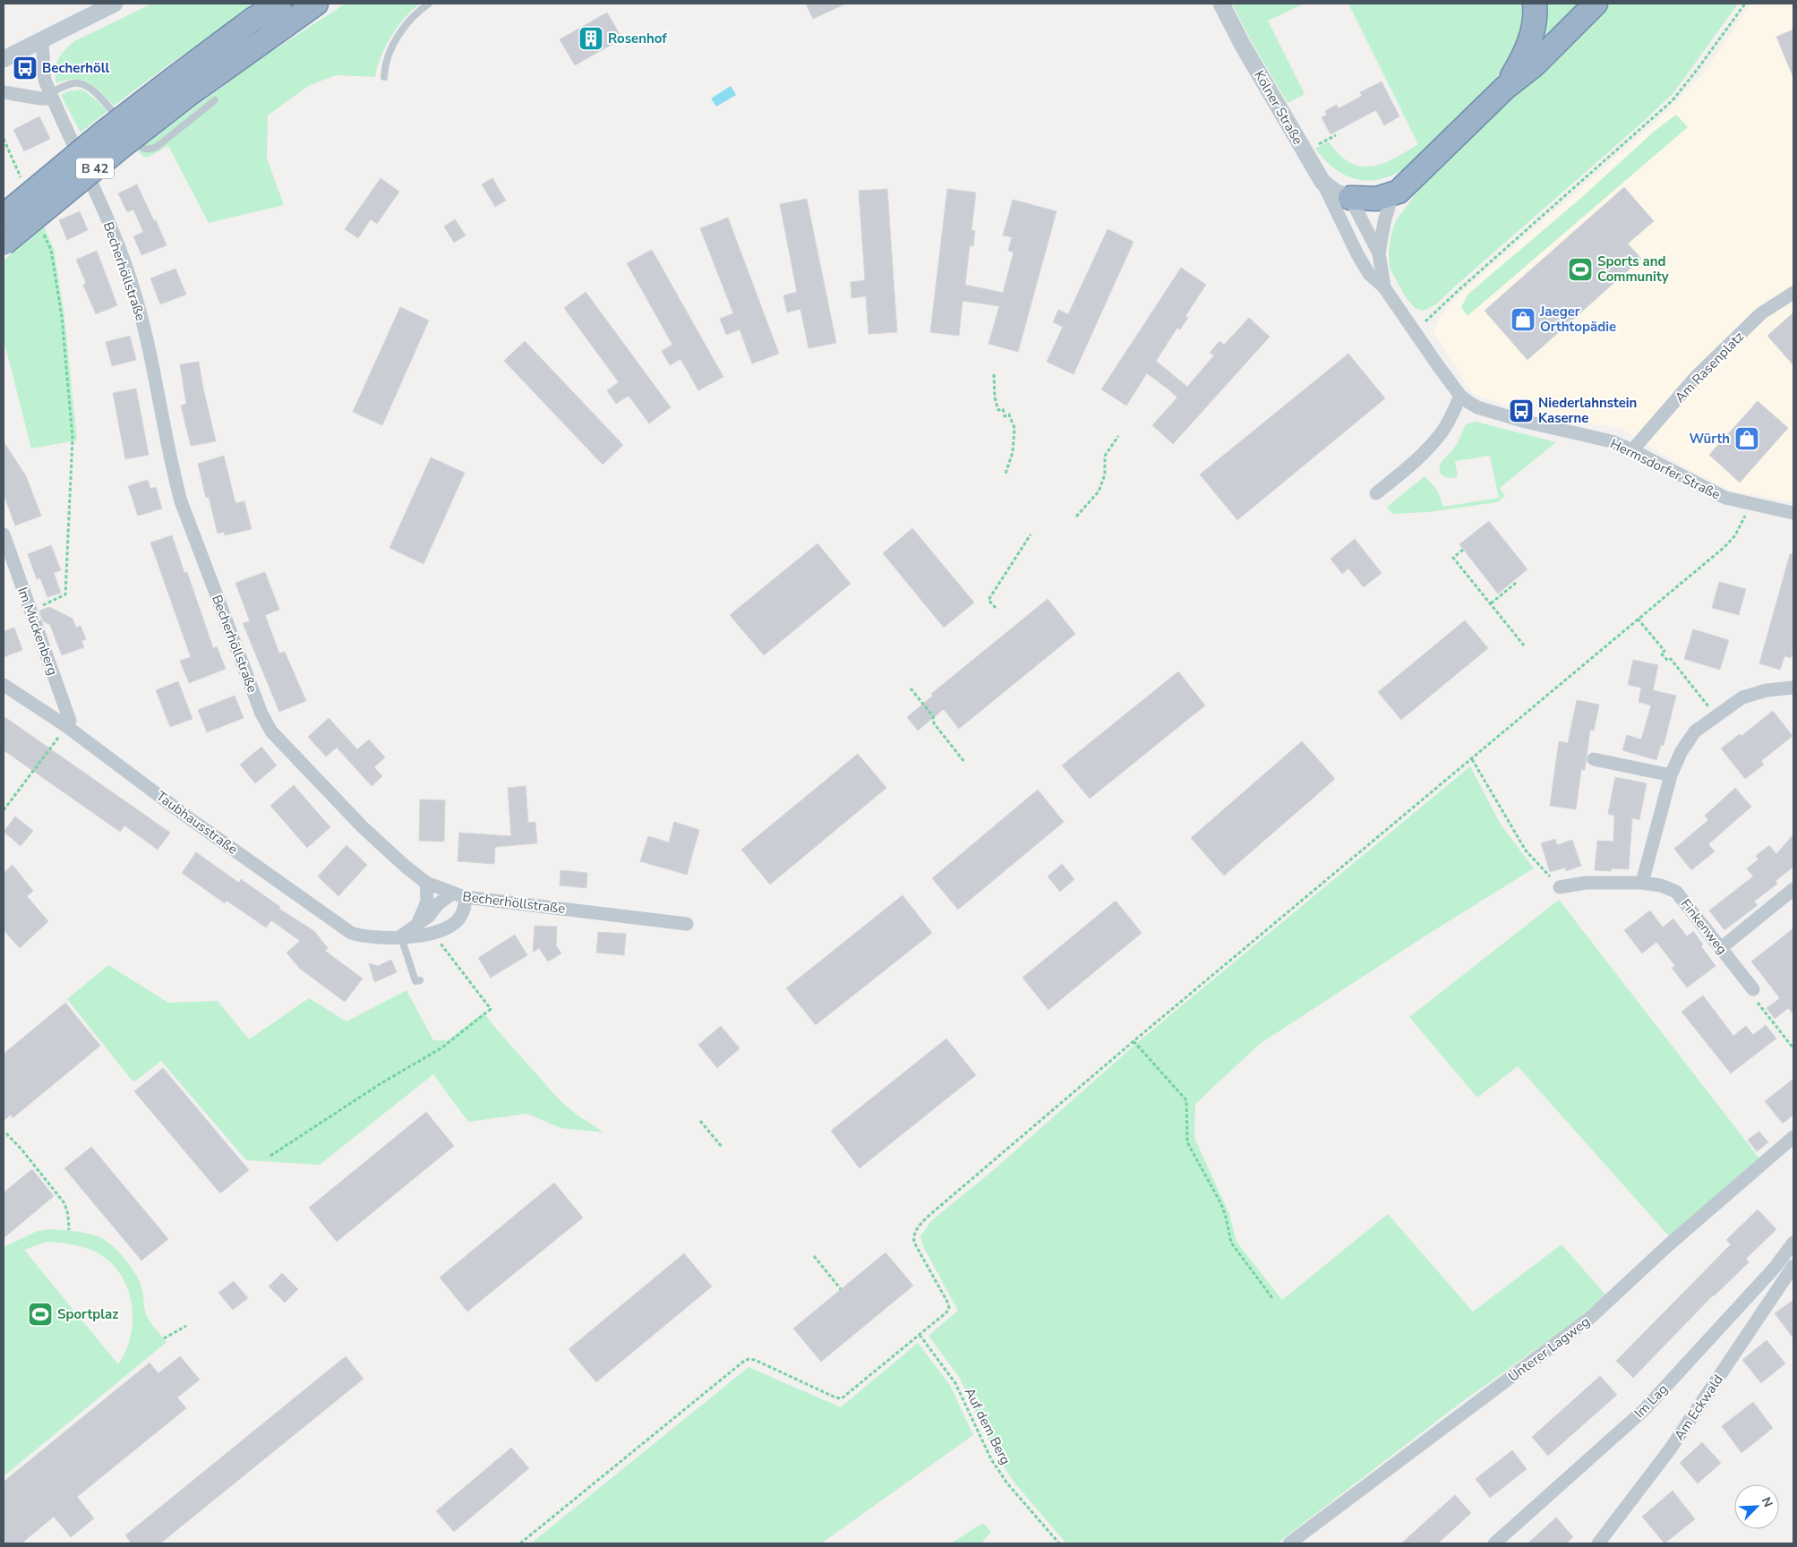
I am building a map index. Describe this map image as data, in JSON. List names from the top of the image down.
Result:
{
  "streets": {
    "highway": ["B 42"],
    "street": [
      "Kölner Straße",
      "Becherhöllstraße",
      "Am Rasenplatz",
      "Hermsdorfer Straße",
      "Im Mückenberg",
      "Taubhausstraße",
      "Finkenweg",
      "Unterer Lagweg",
      "Im Lag",
      "Am Eckwald"
    ],
    "path": ["Auf dem Berg"]
  },
  "crossings": [
    ["Kölner Straße", "Hermsdorfer Straße"],
    ["Becherhöllstraße", "Taubhausstraße"],
    ["Am Rasenplatz", "Hermsdorfer Straße"],
    ["Im Mückenberg", "Taubhausstraße"]
  ],
  "places": {
    "building": ["Rosenhof"],
    "bus stop": ["Becherhöll", "Niederlahnstein Kaserne"],
    "sports": ["Sports and Community", "Sportplaz"],
    "shop": ["Jaeger Orthtopädie", "Würth"]
  },
  "north": "top right"
}
